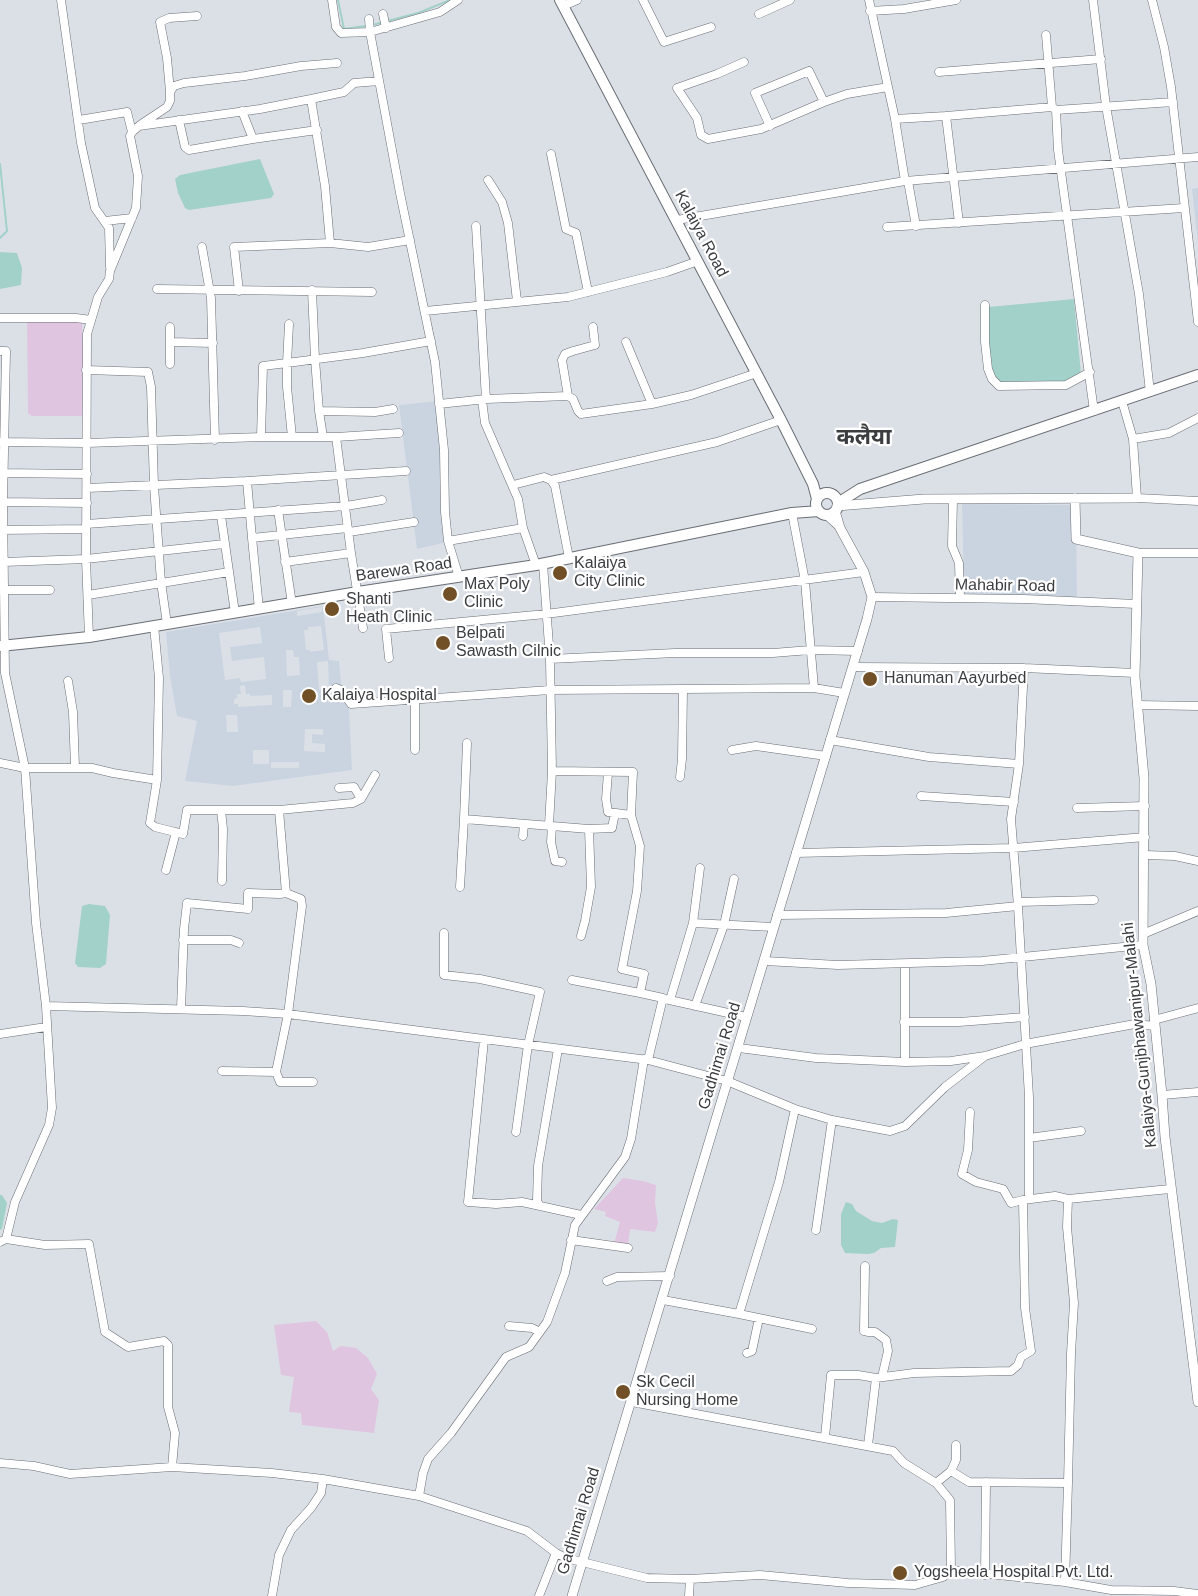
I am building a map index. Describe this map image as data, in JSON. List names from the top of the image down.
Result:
{
  "streets": {
    "main road": ["Kalaiya Road", "Barewa Road"],
    "street": ["Mahabir Road", "Kalaiya-Gunjbhawanipur-Malahi", "Gadhimai Road"]
  },
  "crossings": [
    ["Kalaiya Road", "Barewa Road"],
    ["Mahabir Road", "Kalaiya-Gunjbhawanipur-Malahi"],
    ["Mahabir Road", "Gadhimai Road"]
  ],
  "districts": ["कलैया"],
  "places": [
    "Kalaiya City Clinic",
    "Max Poly Clinic",
    "Shanti Heath Clinic",
    "Belpati Sawasth Cilnic",
    "Hanuman Aayurbed",
    "Kalaiya Hospital",
    "Sk Cecil Nursing Home",
    "Yogsheela Hospital Pvt. Ltd."
  ]
}
